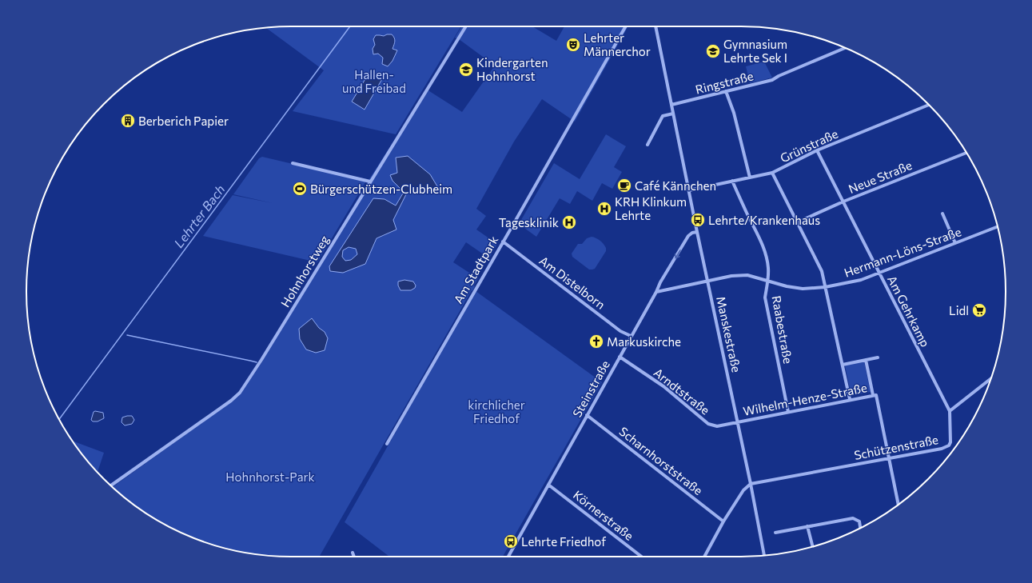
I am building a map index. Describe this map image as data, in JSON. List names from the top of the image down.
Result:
{
  "streets": {
    "street": [
      "Ringstraße",
      "Grünstraße",
      "Neue Straße",
      "Hermann-Löns-Straße",
      "Am Stadtpark",
      "Hohnhorstweg",
      "Am Distelborn",
      "Am Gehrkamp",
      "Raabestraße",
      "Manskestraße",
      "Steinstraße",
      "Arndtstraße",
      "Wilhelm-Henze-Straße",
      "Schützenstraße",
      "Scharnhorststraße",
      "Körnerstraße"
    ]
  },
  "crossings": [
    ["Ringstraße", "Manskestraße"],
    ["Grünstraße", "Am Gehrkamp"],
    ["Grünstraße", "Raabestraße"],
    ["Grünstraße", "Manskestraße"],
    ["Neue Straße", "Am Gehrkamp"],
    ["Hermann-Löns-Straße", "Am Gehrkamp"],
    ["Hermann-Löns-Straße", "Raabestraße"],
    ["Hermann-Löns-Straße", "Manskestraße"],
    ["Hermann-Löns-Straße", "Steinstraße"],
    ["Am Stadtpark", "Am Distelborn"],
    ["Am Distelborn", "Steinstraße"],
    ["Am Gehrkamp", "Schützenstraße"],
    ["Raabestraße", "Wilhelm-Henze-Straße"],
    ["Manskestraße", "Steinstraße"],
    ["Manskestraße", "Arndtstraße"],
    ["Manskestraße", "Wilhelm-Henze-Straße"],
    ["Manskestraße", "Schützenstraße"],
    ["Steinstraße", "Arndtstraße"],
    ["Steinstraße", "Scharnhorststraße"],
    ["Steinstraße", "Körnerstraße"],
    ["Arndtstraße", "Wilhelm-Henze-Straße"]
  ],
  "water": ["Lehrter Bach"],
  "parks": ["Hallen- und Freibad", "kirchlicher Friedhof", "Hohnhorst-Park"],
  "places": {
    "theatre": ["Lehrter Männerchor"],
    "school or university": ["Gymnasium Lehrte Sek I", "Kindergarten Hohnhorst"],
    "building": ["Berberich Papier"],
    "cafe": ["Café Kännchen"],
    "sports": ["Bürgerschützen-Clubheim"],
    "hospital": ["KRH Klinkum Lehrte", "Tagesklinik"],
    "bus stop": ["Lehrte/Krankenhaus", "Lehrte Friedhof"],
    "supermarket": ["Lidl"],
    "church": ["Markuskirche"]
  }
}
